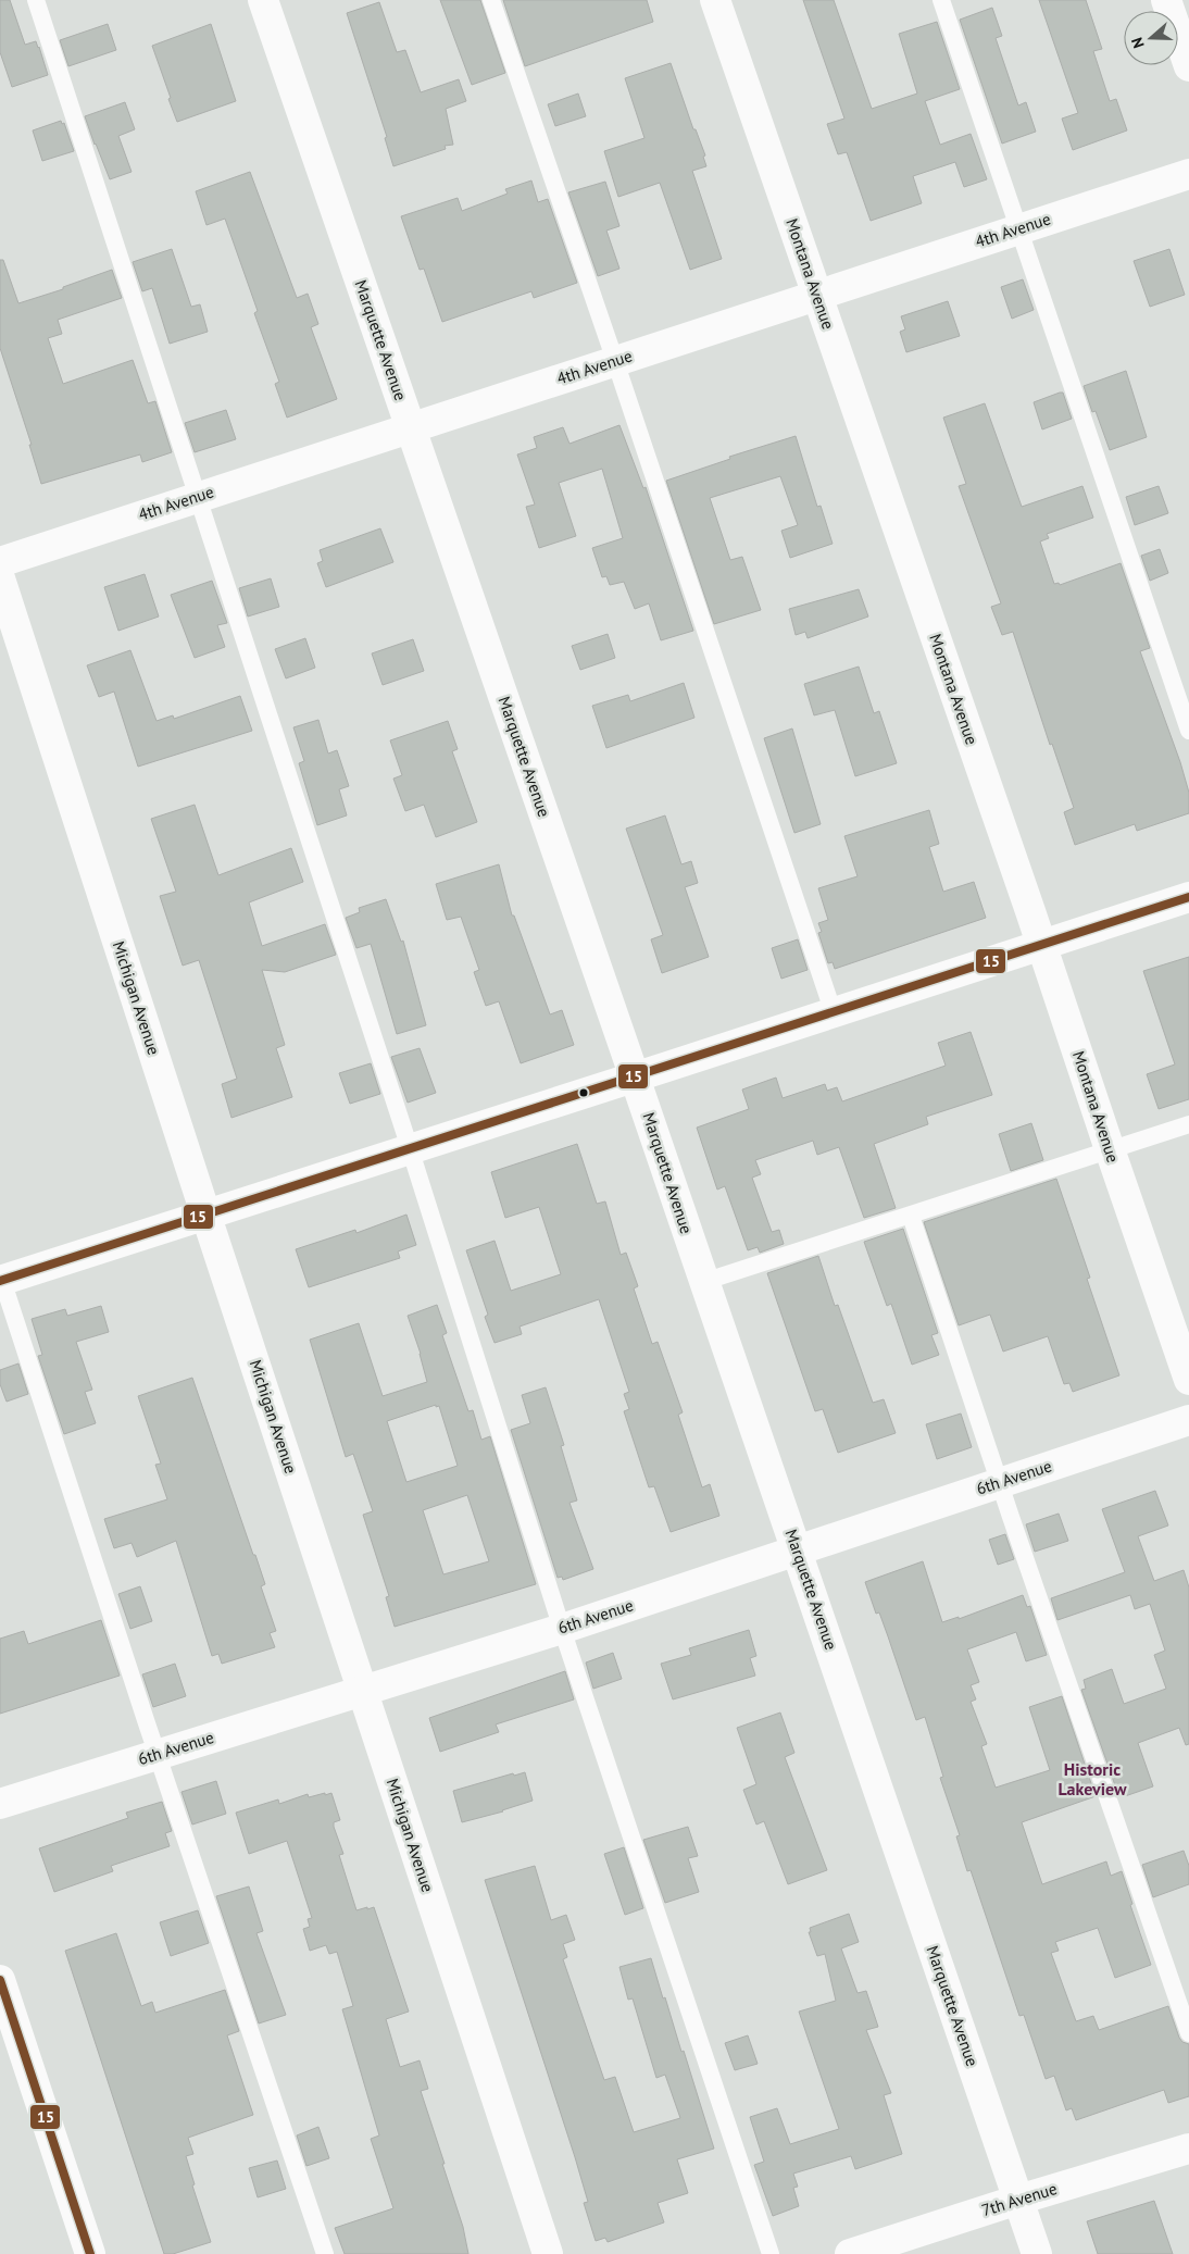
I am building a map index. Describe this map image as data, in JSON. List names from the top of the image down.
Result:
{
  "streets": {
    "street": [
      "4th Avenue",
      "Montana Avenue",
      "Marquette Avenue",
      "Michigan Avenue",
      "6th Avenue",
      "7th Avenue"
    ]
  },
  "crossings": [
    ["4th Avenue", "Montana Avenue"],
    ["4th Avenue", "Marquette Avenue"],
    ["Marquette Avenue", "6th Avenue"],
    ["Marquette Avenue", "7th Avenue"],
    ["Michigan Avenue", "6th Avenue"]
  ],
  "districts": ["Historic Lakeview"],
  "lines": ["transit line 15"],
  "north": "left"
}
